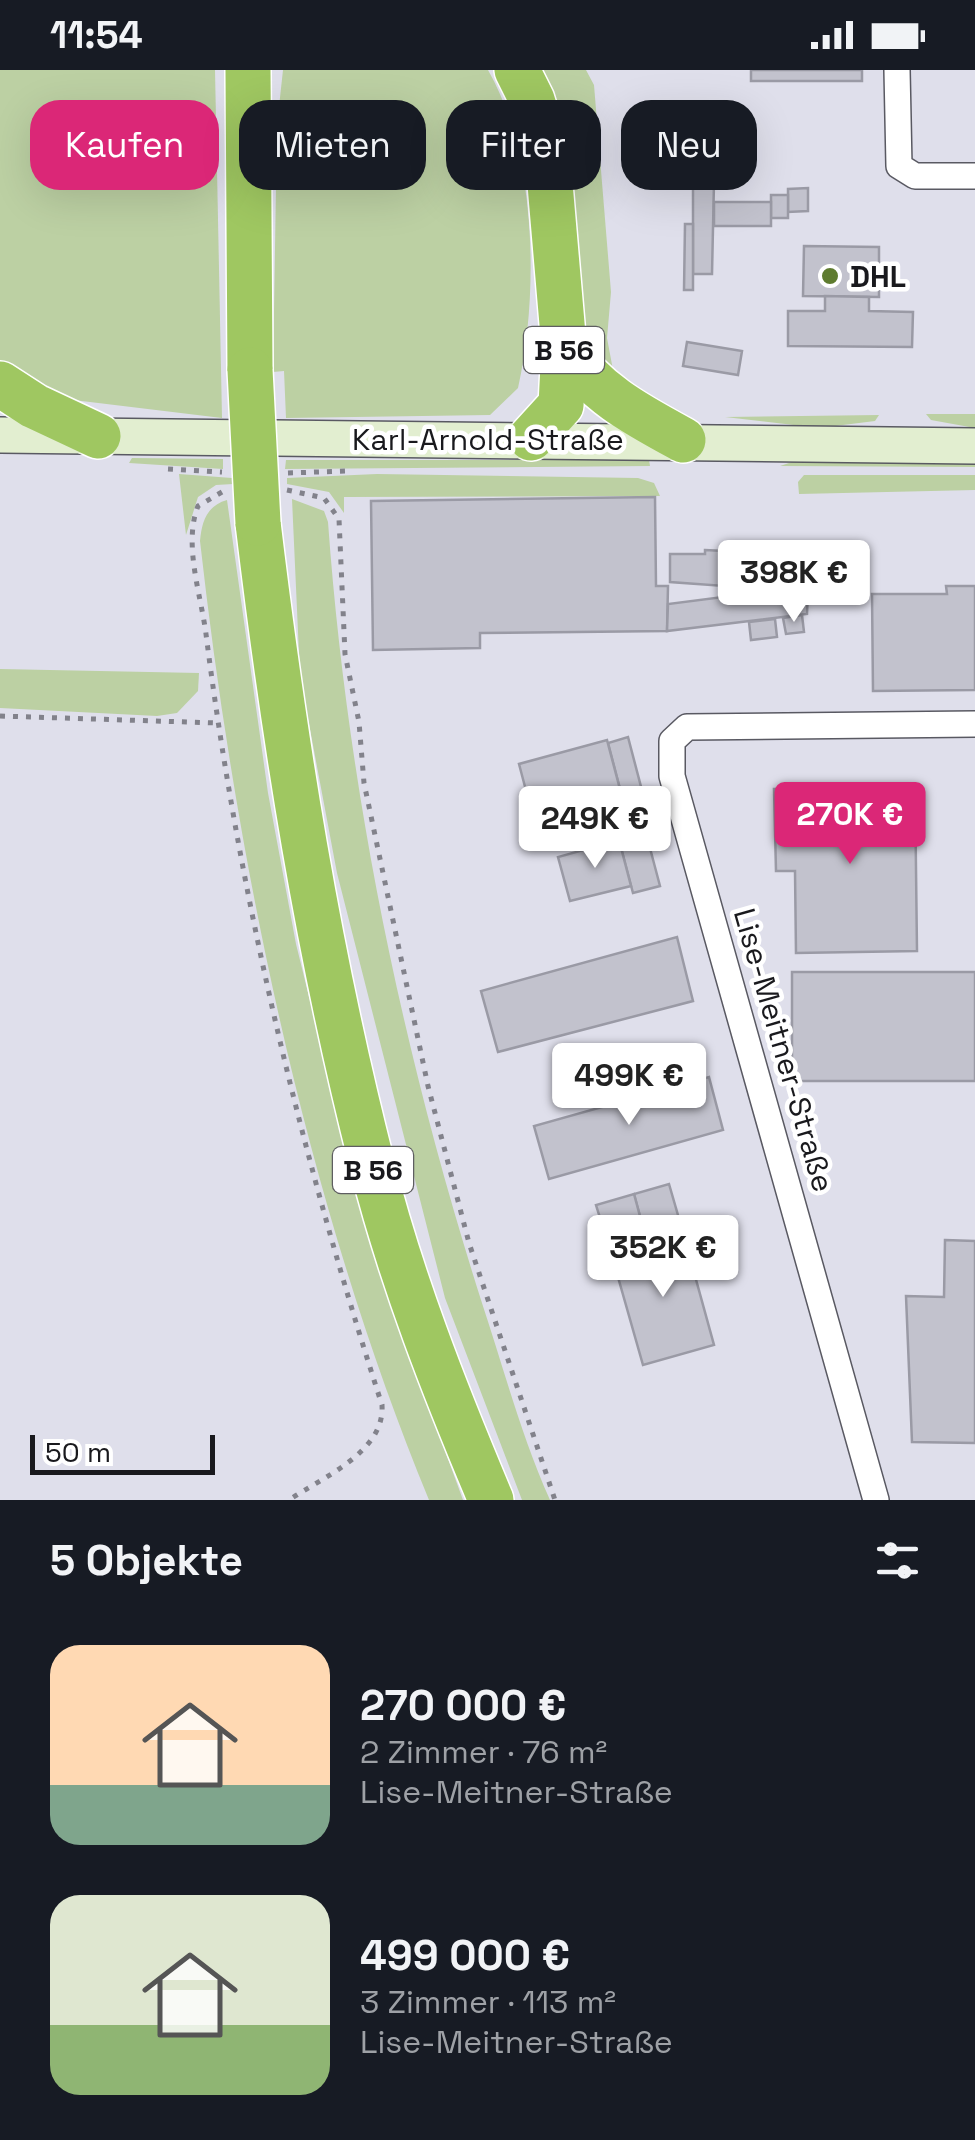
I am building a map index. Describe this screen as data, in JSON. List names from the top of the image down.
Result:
{
  "streets": {
    "highway": ["B 56"],
    "main road": ["Karl-Arnold-Straße"],
    "street": ["Lise-Meitner-Straße"]
  },
  "crossings": [
    ["B 56", "Karl-Arnold-Straße"]
  ],
  "places": ["DHL"],
  "scale_bar": "50 m",
  "page": {
    "status": "11:54",
    "chip": [
      "Kaufen",
      "Mieten",
      "Filter",
      "Neu"
    ],
    "price": [
      "398K €",
      "270K €",
      "249K €",
      "499K €",
      "352K €"
    ],
    "scale": "50 m",
    "heading": "5 Objekte",
    "list": [
      {
        "name": "270 000 €",
        "note": "2 Zimmer · 76 m² · Lise-Meitner-Straße"
      },
      {
        "name": "499 000 €",
        "note": "3 Zimmer · 113 m² · Lise-Meitner-Straße"
      }
    ]
  }
}
